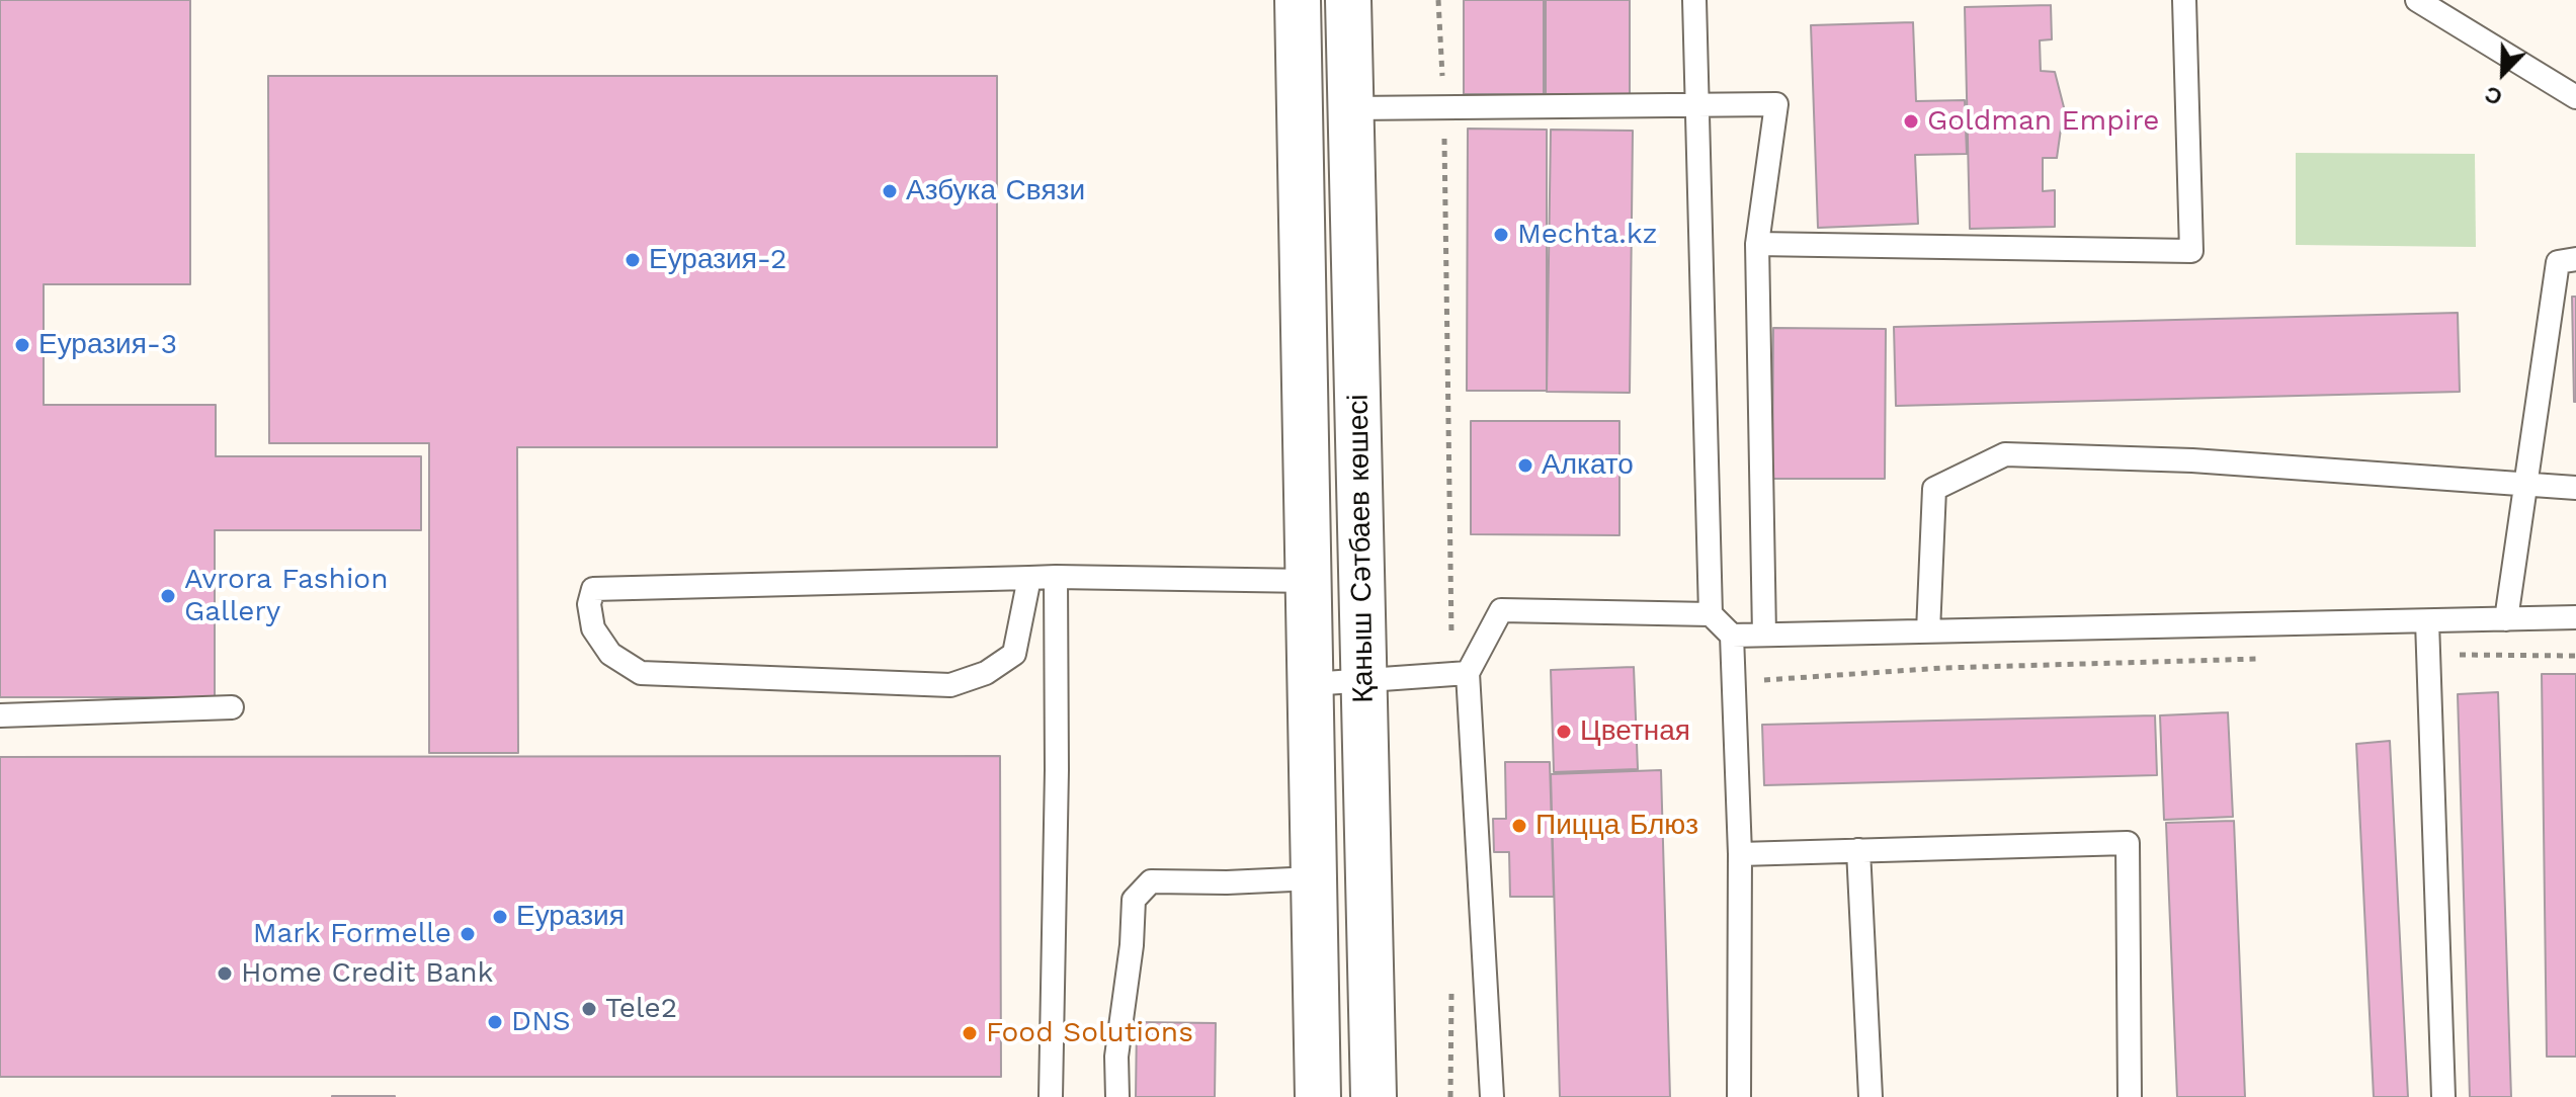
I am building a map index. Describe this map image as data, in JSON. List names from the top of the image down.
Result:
{
  "streets": {
    "main road": ["Қаныш Сәтбаев көшесі"]
  },
  "places": [
    "Goldman Empire",
    "Азбука Связи",
    "Mechta.kz",
    "Еуразия-2",
    "Еуразия-3",
    "Алкато",
    "Avrora Fashion Gallery",
    "Цветная",
    "Пицца Блюз",
    "Еуразия",
    "Mark Formelle",
    "Home Credit Bank",
    "Tele2",
    "DNS",
    "Food Solutions"
  ],
  "north": "bottom left"
}
